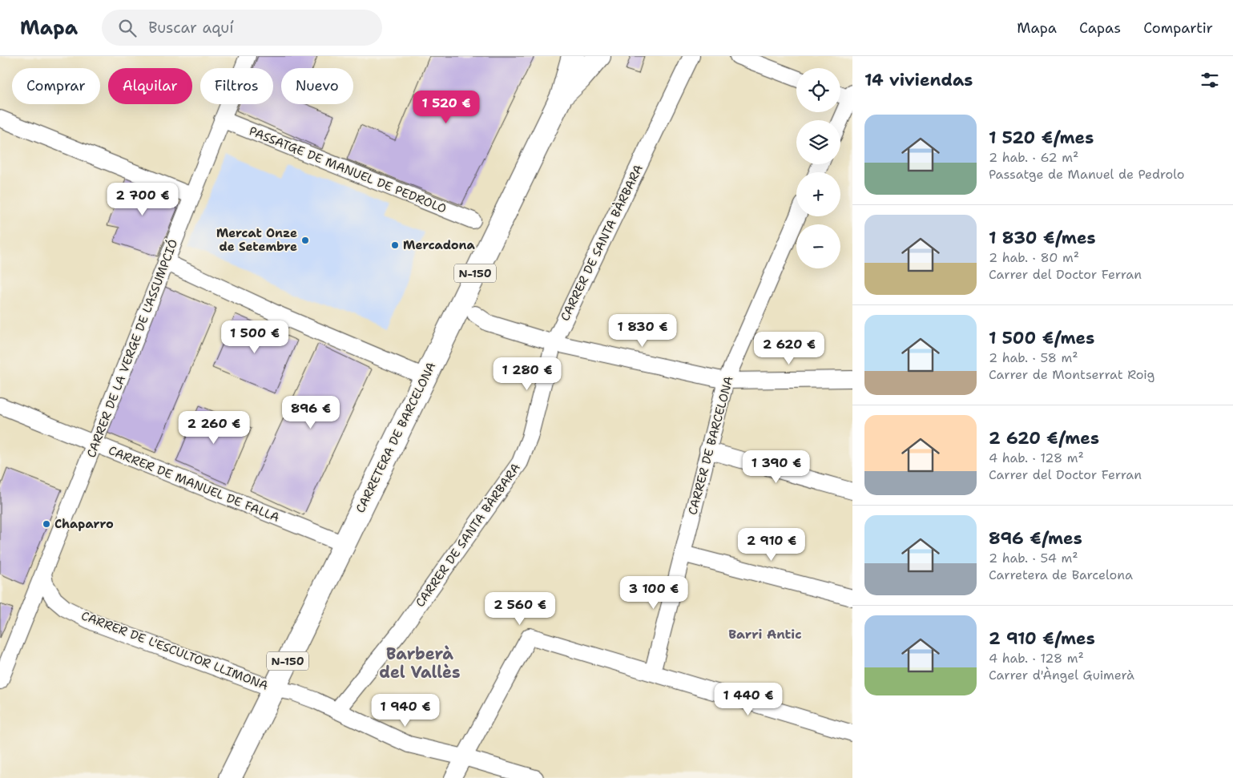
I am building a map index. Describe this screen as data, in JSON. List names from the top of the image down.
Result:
{
  "streets": {
    "main road": ["N-150", "CARRETERA DE BARCELONA"],
    "street": [
      "PASSATGE DE MANUEL DE PEDROLO",
      "CARRER DE SANTA BÀRBARA",
      "CARRER DE LA VERGE DE L'ASSUMPCIÓ",
      "CARRER DE BARCELONA",
      "CARRER DE MANUEL DE FALLA",
      "CARRER DE L'ESCULTOR LLIMONA"
    ]
  },
  "crossings": [
    ["PASSATGE DE MANUEL DE PEDROLO", "CARRER DE LA VERGE DE L'ASSUMPCIÓ"],
    ["CARRER DE SANTA BÀRBARA", "CARRER DE L'ESCULTOR LLIMONA"],
    ["N-150", "CARRETERA DE BARCELONA"],
    ["CARRER DE LA VERGE DE L'ASSUMPCIÓ", "CARRER DE MANUEL DE FALLA"],
    ["CARRER DE LA VERGE DE L'ASSUMPCIÓ", "CARRER DE L'ESCULTOR LLIMONA"],
    ["CARRETERA DE BARCELONA", "CARRER DE MANUEL DE FALLA"],
    ["CARRETERA DE BARCELONA", "CARRER DE L'ESCULTOR LLIMONA"]
  ],
  "districts": ["Barri Antic", "Barberà del Vallès"],
  "places": ["Mercat Onze de Setembre", "Mercadona", "Chaparro"],
  "page": {
    "header": "Mapa",
    "search": "Buscar aquí",
    "nav": ["Mapa", "Capas", "Compartir"],
    "heading": "14 viviendas",
    "map_buttons": ["+", "−"],
    "chip": [
      "Comprar",
      "Alquilar",
      "Filtros",
      "Nuevo"
    ],
    "price": [
      "1 520 €",
      "2 700 €",
      "1 830 €",
      "1 500 €",
      "2 620 €",
      "1 280 €",
      "896 €",
      "2 260 €",
      "1 390 €",
      "2 910 €",
      "3 100 €",
      "2 560 €",
      "1 440 €",
      "1 940 €"
    ],
    "list": [
      {
        "name": "1 520 €/mes",
        "note": "2 hab. · 62 m² · Passatge de Manuel de Pedrolo"
      },
      {
        "name": "1 830 €/mes",
        "note": "2 hab. · 80 m² · Carrer del Doctor Ferran"
      },
      {
        "name": "1 500 €/mes",
        "note": "2 hab. · 58 m² · Carrer de Montserrat Roig"
      },
      {
        "name": "2 620 €/mes",
        "note": "4 hab. · 128 m² · Carrer del Doctor Ferran"
      },
      {
        "name": "896 €/mes",
        "note": "2 hab. · 54 m² · Carretera de Barcelona"
      },
      {
        "name": "2 910 €/mes",
        "note": "4 hab. · 128 m² · Carrer d'Àngel Guimerà"
      }
    ]
  }
}
